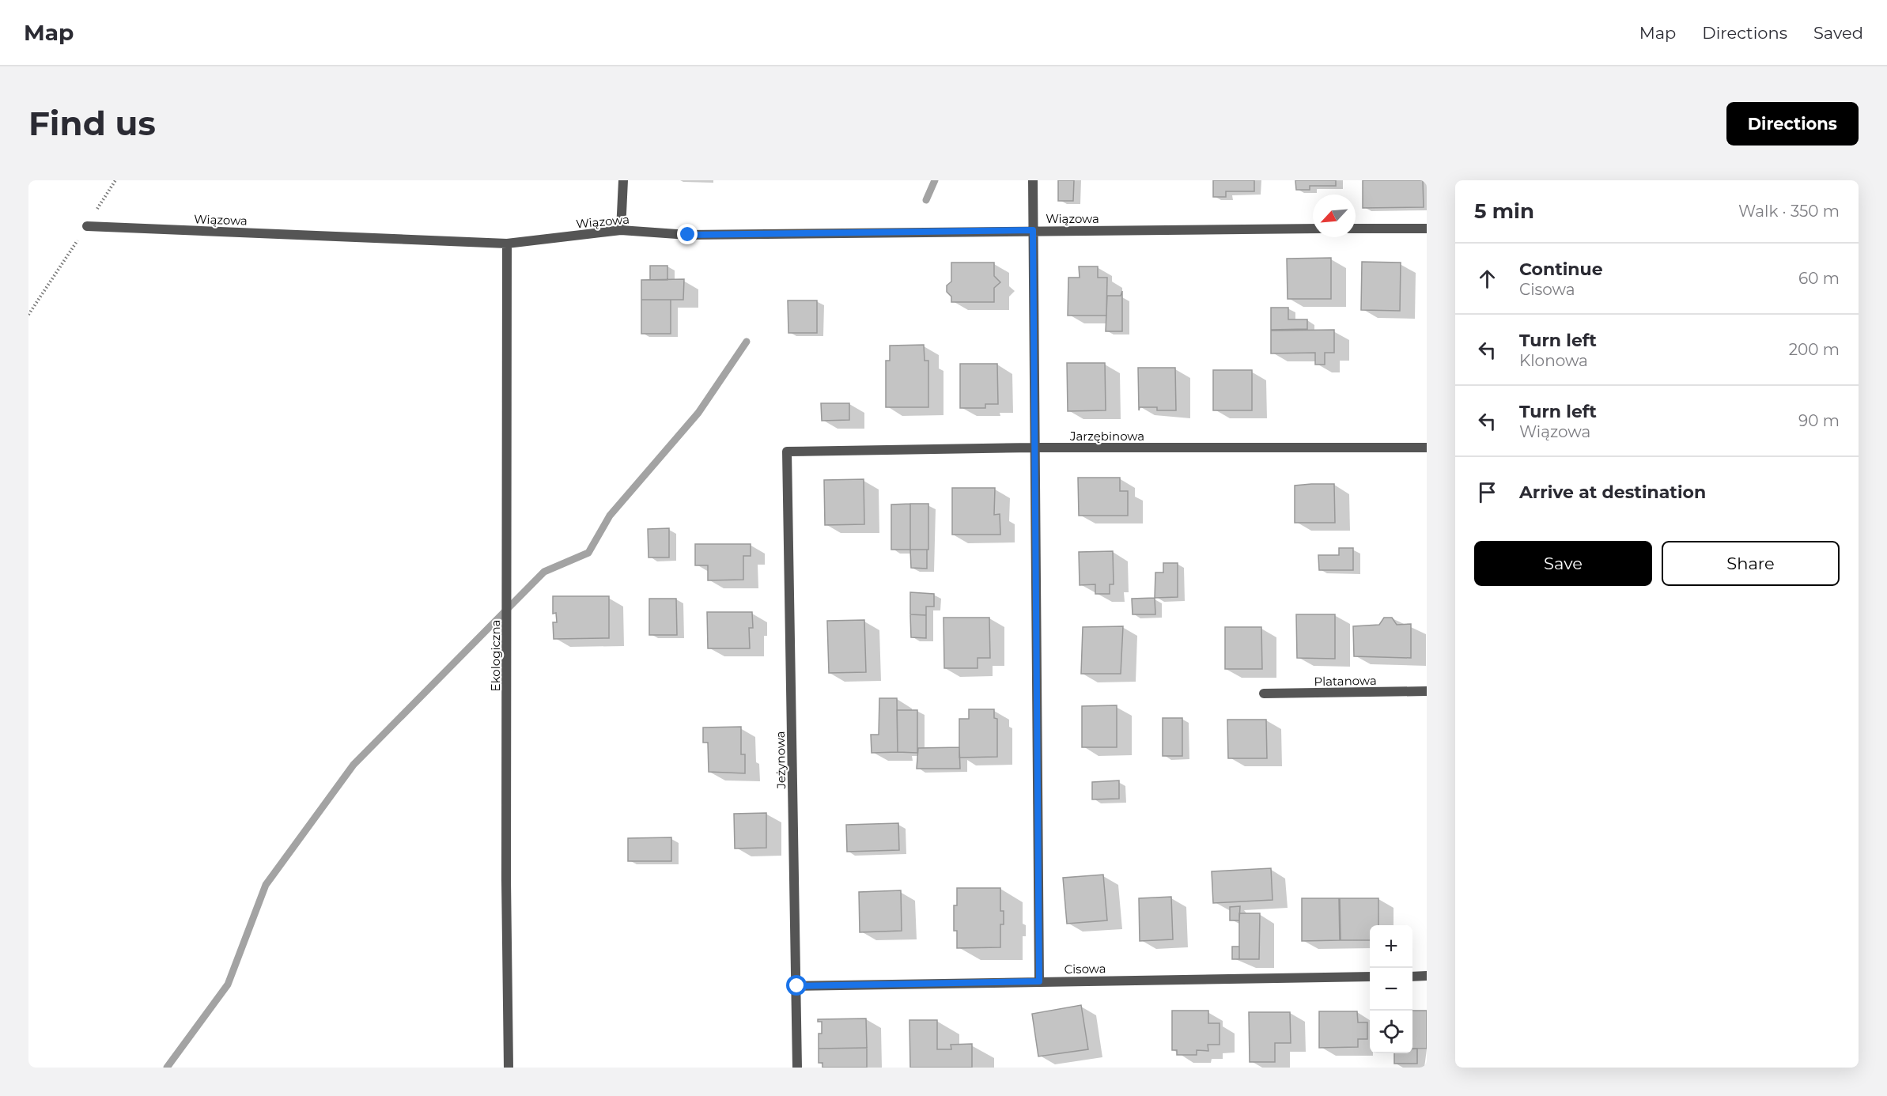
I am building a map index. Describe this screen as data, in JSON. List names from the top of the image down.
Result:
{
  "streets": {
    "street": [
      "Wiązowa",
      "Jarzębinowa",
      "Ekologiczna",
      "Platanowa",
      "Jeżynowa",
      "Cisowa"
    ]
  },
  "crossings": [
    ["Wiązowa", "Ekologiczna"],
    ["Jarzębinowa", "Jeżynowa"],
    ["Jeżynowa", "Cisowa"]
  ],
  "north": "bottom left",
  "page": {
    "header": "Map",
    "nav": ["Map", "Directions", "Saved"],
    "buttons": [
      "Directions",
      ["Save", "Share"]
    ],
    "title": "Find us",
    "heading": ["5 min", "Walk · 350 m"],
    "list": [
      ["Continue", "Cisowa", "60 m"],
      ["Turn left", "Klonowa", "200 m"],
      ["Turn left", "Wiązowa", "90 m"],
      "Arrive at destination"
    ],
    "map_buttons": ["+", "−"]
  }
}
